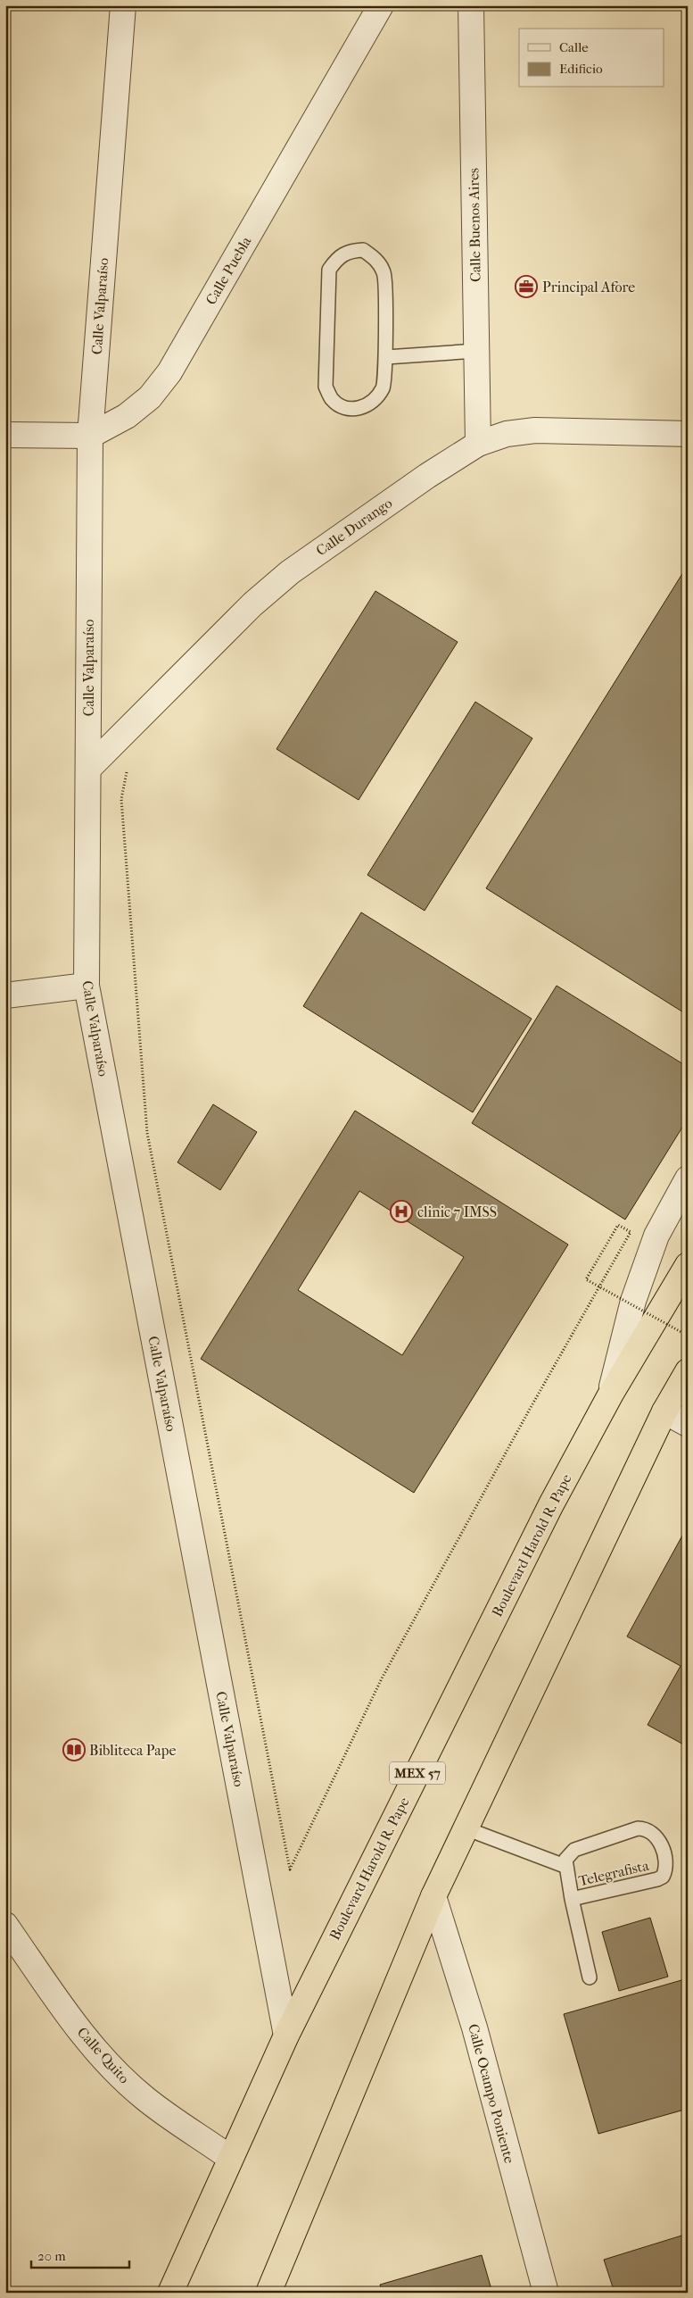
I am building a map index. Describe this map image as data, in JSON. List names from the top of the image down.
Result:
{
  "streets": {
    "highway": ["Boulevard Harold R. Pape", "MEX 57"],
    "street": [
      "Calle Buenos Aires",
      "Calle Puebla",
      "Calle Valparaíso",
      "Calle Durango",
      "Calle Quito",
      "Calle Ocampo Poniente"
    ],
    "lane": ["Telegrafista"]
  },
  "crossings": [
    ["Calle Buenos Aires", "Calle Durango"],
    ["Calle Puebla", "Calle Valparaíso"],
    ["Calle Valparaíso", "Calle Durango"],
    ["Calle Valparaíso", "Boulevard Harold R. Pape"],
    ["Boulevard Harold R. Pape", "Calle Quito"]
  ],
  "places": {
    "office": ["Principal Afore"],
    "hospital": ["clinic 7 IMSS"],
    "library": ["Bibliteca Pape"]
  },
  "legend": ["Calle", "Edificio"],
  "scale_bar": "20 m"
}
